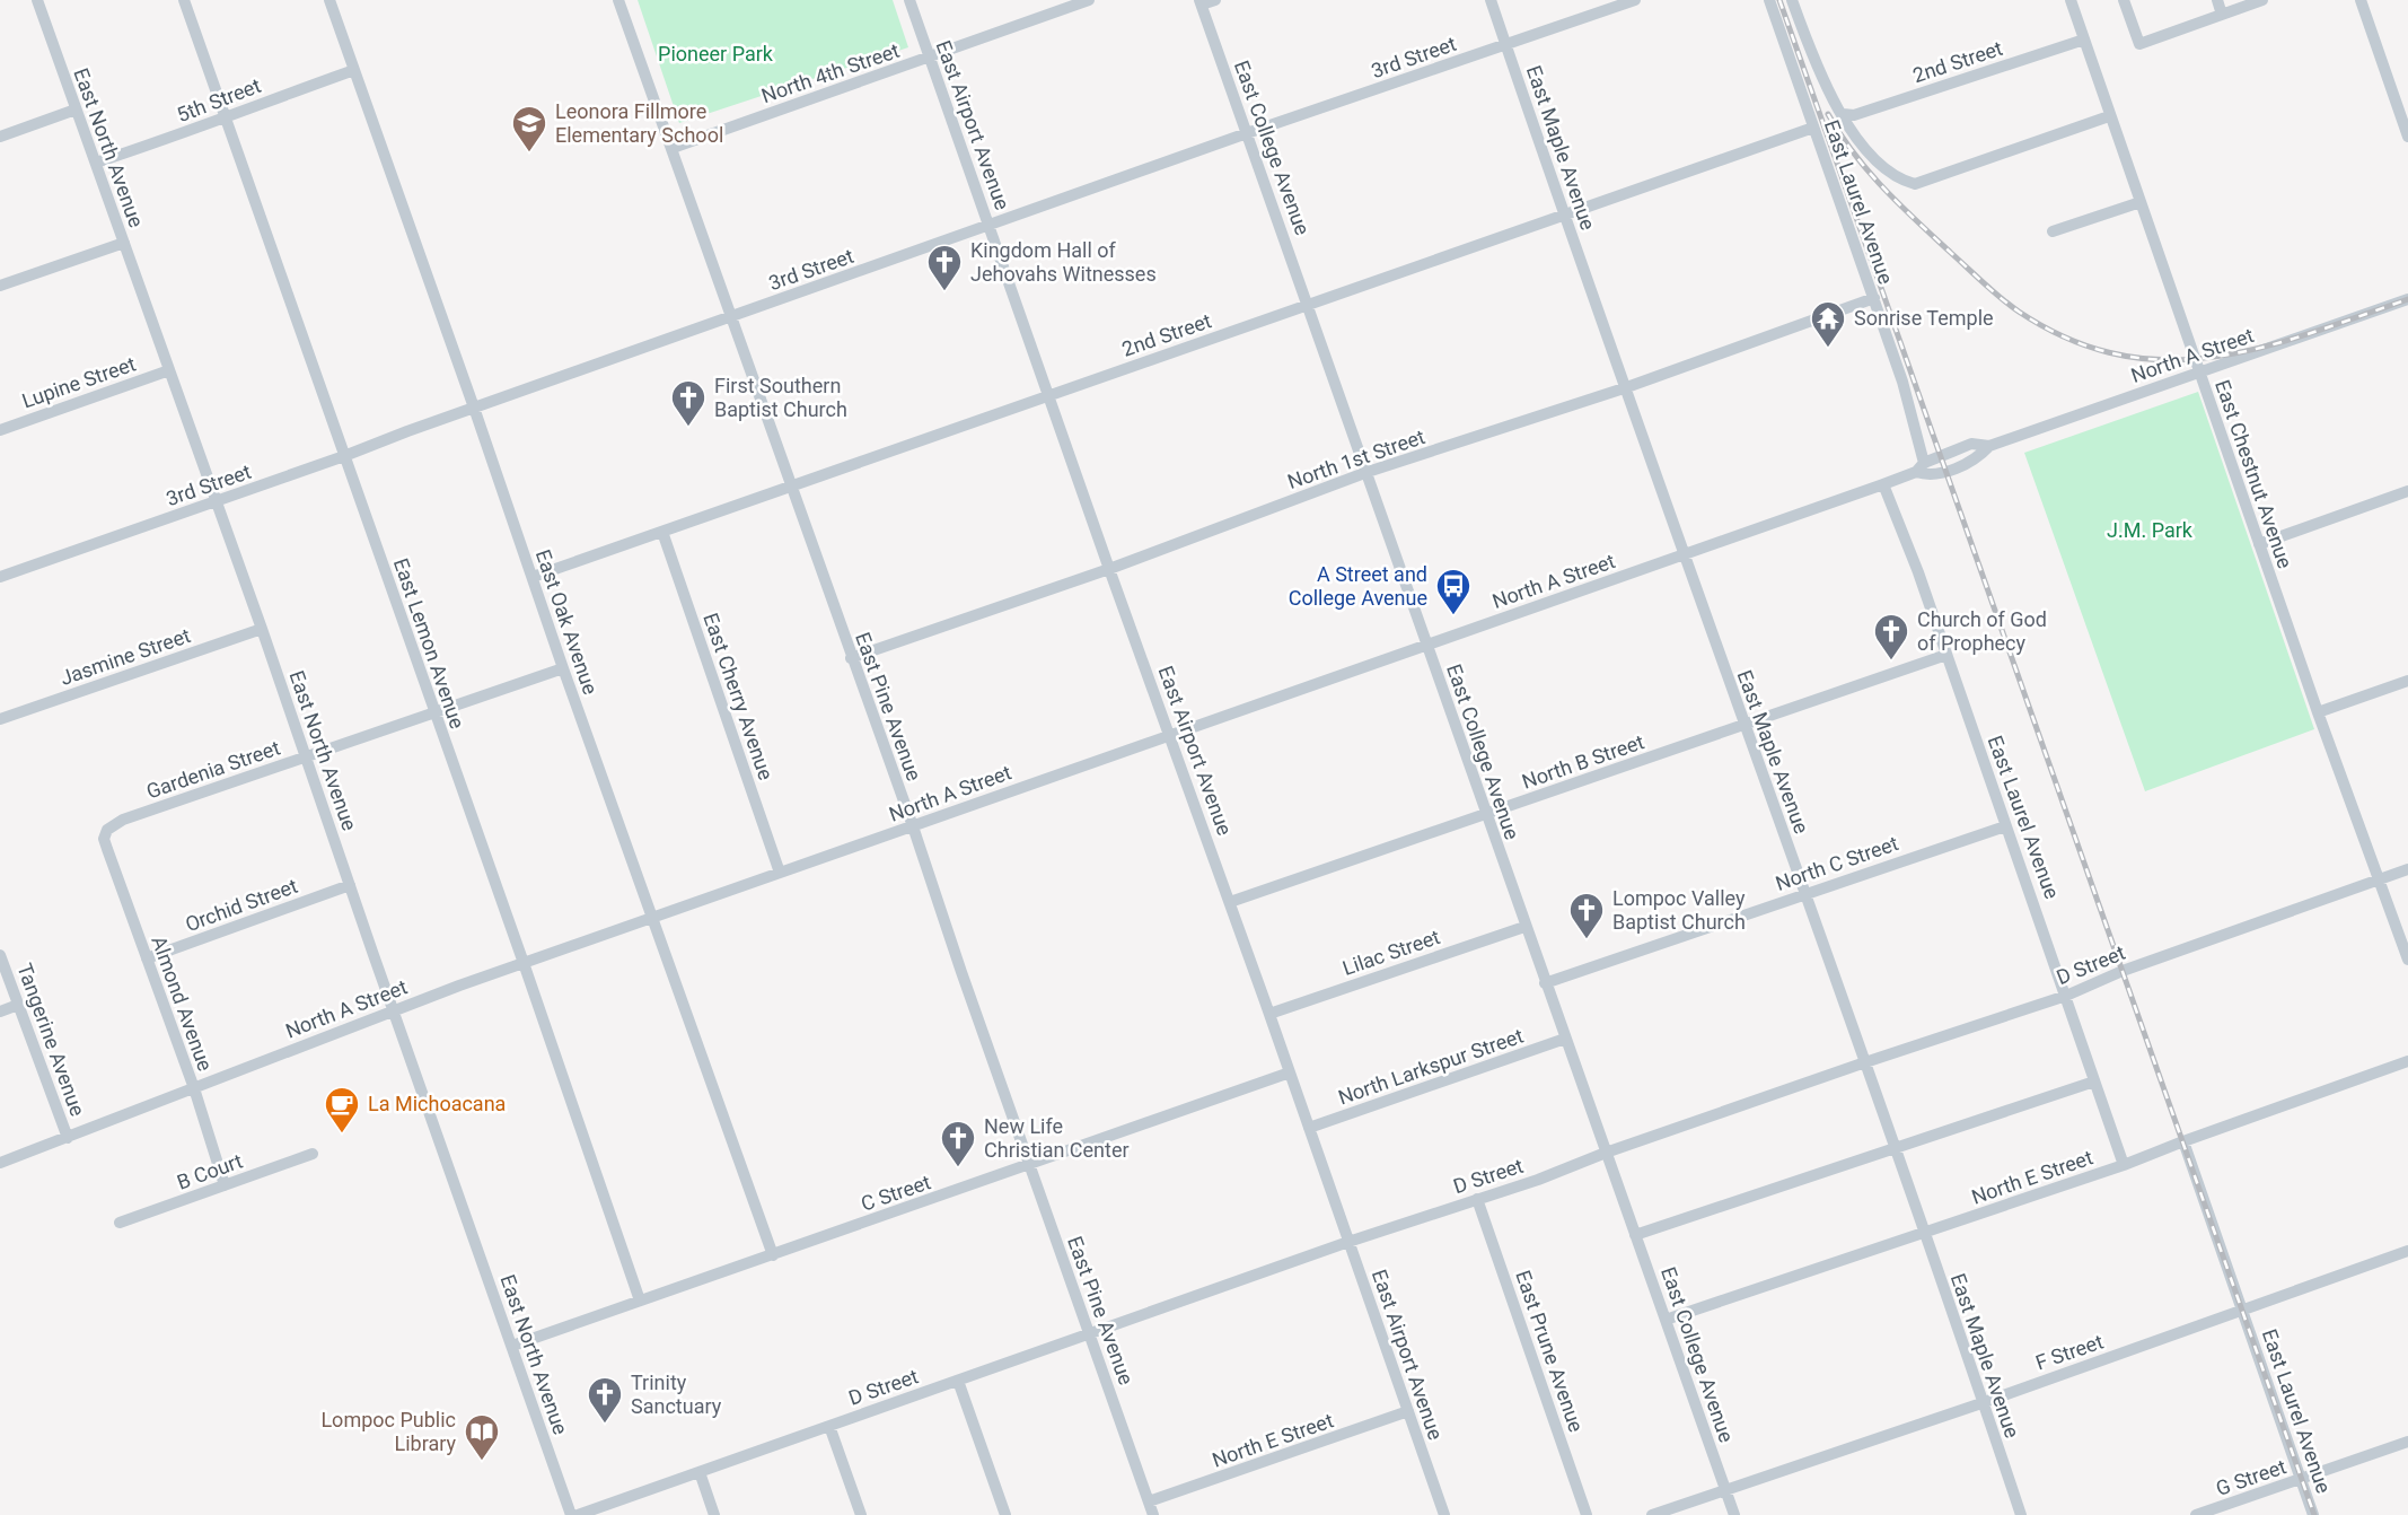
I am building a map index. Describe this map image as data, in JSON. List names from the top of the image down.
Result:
{
  "streets": {
    "street": [
      "3rd Street",
      "2nd Street",
      "North 4th Street",
      "5th Street",
      "East Airport Avenue",
      "East North Avenue",
      "East College Avenue",
      "East Maple Avenue",
      "East Laurel Avenue",
      "North A Street",
      "Lupine Street",
      "North 1st Street",
      "East Chestnut Avenue",
      "East Oak Avenue",
      "East Lemon Avenue",
      "Jasmine Street",
      "East Cherry Avenue",
      "East Pine Avenue",
      "North B Street",
      "Gardenia Street",
      "North C Street",
      "Orchid Street",
      "Lilac Street",
      "D Street",
      "Almond Avenue",
      "Tangerine Avenue",
      "North Larkspur Street",
      "B Court",
      "North E Street",
      "C Street",
      "East Prune Avenue",
      "F Street",
      "G Street"
    ]
  },
  "crossings": [
    ["3rd Street", "East Airport Avenue"],
    ["3rd Street", "East North Avenue"],
    ["3rd Street", "East College Avenue"],
    ["3rd Street", "East Maple Avenue"],
    ["3rd Street", "East Oak Avenue"],
    ["3rd Street", "East Lemon Avenue"],
    ["3rd Street", "East Pine Avenue"],
    ["2nd Street", "East Airport Avenue"],
    ["2nd Street", "East College Avenue"],
    ["2nd Street", "East Maple Avenue"],
    ["2nd Street", "East Laurel Avenue"],
    ["2nd Street", "East Chestnut Avenue"],
    ["2nd Street", "East Oak Avenue"],
    ["2nd Street", "East Cherry Avenue"],
    ["2nd Street", "East Pine Avenue"],
    ["North 4th Street", "East Airport Avenue"],
    ["North 4th Street", "East Pine Avenue"],
    ["5th Street", "East North Avenue"],
    ["5th Street", "East Oak Avenue"],
    ["5th Street", "East Lemon Avenue"],
    ["East Airport Avenue", "North A Street"],
    ["East Airport Avenue", "North 1st Street"],
    ["East Airport Avenue", "North B Street"],
    ["East Airport Avenue", "Lilac Street"],
    ["East Airport Avenue", "D Street"],
    ["East Airport Avenue", "North Larkspur Street"],
    ["East Airport Avenue", "North E Street"],
    ["East Airport Avenue", "C Street"],
    ["East North Avenue", "North A Street"],
    ["East North Avenue", "Lupine Street"],
    ["East North Avenue", "Jasmine Street"],
    ["East North Avenue", "Gardenia Street"],
    ["East North Avenue", "Orchid Street"],
    ["East North Avenue", "C Street"],
    ["East College Avenue", "North A Street"],
    ["East College Avenue", "North 1st Street"],
    ["East College Avenue", "North B Street"],
    ["East College Avenue", "North C Street"],
    ["East College Avenue", "Lilac Street"],
    ["East College Avenue", "D Street"],
    ["East College Avenue", "North Larkspur Street"],
    ["East College Avenue", "North E Street"],
    ["East College Avenue", "F Street"],
    ["East Maple Avenue", "North A Street"],
    ["East Maple Avenue", "North 1st Street"],
    ["East Maple Avenue", "North B Street"],
    ["East Maple Avenue", "North C Street"],
    ["East Maple Avenue", "D Street"],
    ["East Maple Avenue", "North E Street"],
    ["East Maple Avenue", "F Street"],
    ["East Laurel Avenue", "North A Street"],
    ["East Laurel Avenue", "North 1st Street"],
    ["East Laurel Avenue", "East Chestnut Avenue"],
    ["East Laurel Avenue", "North B Street"],
    ["East Laurel Avenue", "North C Street"],
    ["East Laurel Avenue", "D Street"],
    ["East Laurel Avenue", "North E Street"],
    ["East Laurel Avenue", "F Street"],
    ["East Laurel Avenue", "G Street"],
    ["North A Street", "East Chestnut Avenue"],
    ["North A Street", "East Oak Avenue"],
    ["North A Street", "East Lemon Avenue"],
    ["North A Street", "East Cherry Avenue"],
    ["North A Street", "East Pine Avenue"],
    ["North A Street", "Almond Avenue"],
    ["North A Street", "Tangerine Avenue"],
    ["North 1st Street", "East Pine Avenue"],
    ["East Chestnut Avenue", "D Street"],
    ["East Oak Avenue", "Gardenia Street"],
    ["East Oak Avenue", "C Street"],
    ["East Lemon Avenue", "Gardenia Street"],
    ["East Lemon Avenue", "C Street"],
    ["East Pine Avenue", "D Street"],
    ["East Pine Avenue", "North E Street"],
    ["East Pine Avenue", "C Street"],
    ["Gardenia Street", "Almond Avenue"],
    ["Orchid Street", "Almond Avenue"],
    ["D Street", "East Prune Avenue"],
    ["Almond Avenue", "B Court"]
  ],
  "parks": ["Pioneer Park", "J.M. Park"],
  "places": {
    "school or university": ["Leonora Fillmore Elementary School"],
    "church": [
      "Kingdom Hall of Jehovahs Witnesses",
      "First Southern Baptist Church",
      "Church of God of Prophecy",
      "Lompoc Valley Baptist Church",
      "New Life Christian Center",
      "Trinity Sanctuary"
    ],
    "temple": ["Sonrise Temple"],
    "bus stop": ["A Street and College Avenue"],
    "cafe": ["La Michoacana"],
    "library": ["Lompoc Public Library"]
  }
}
